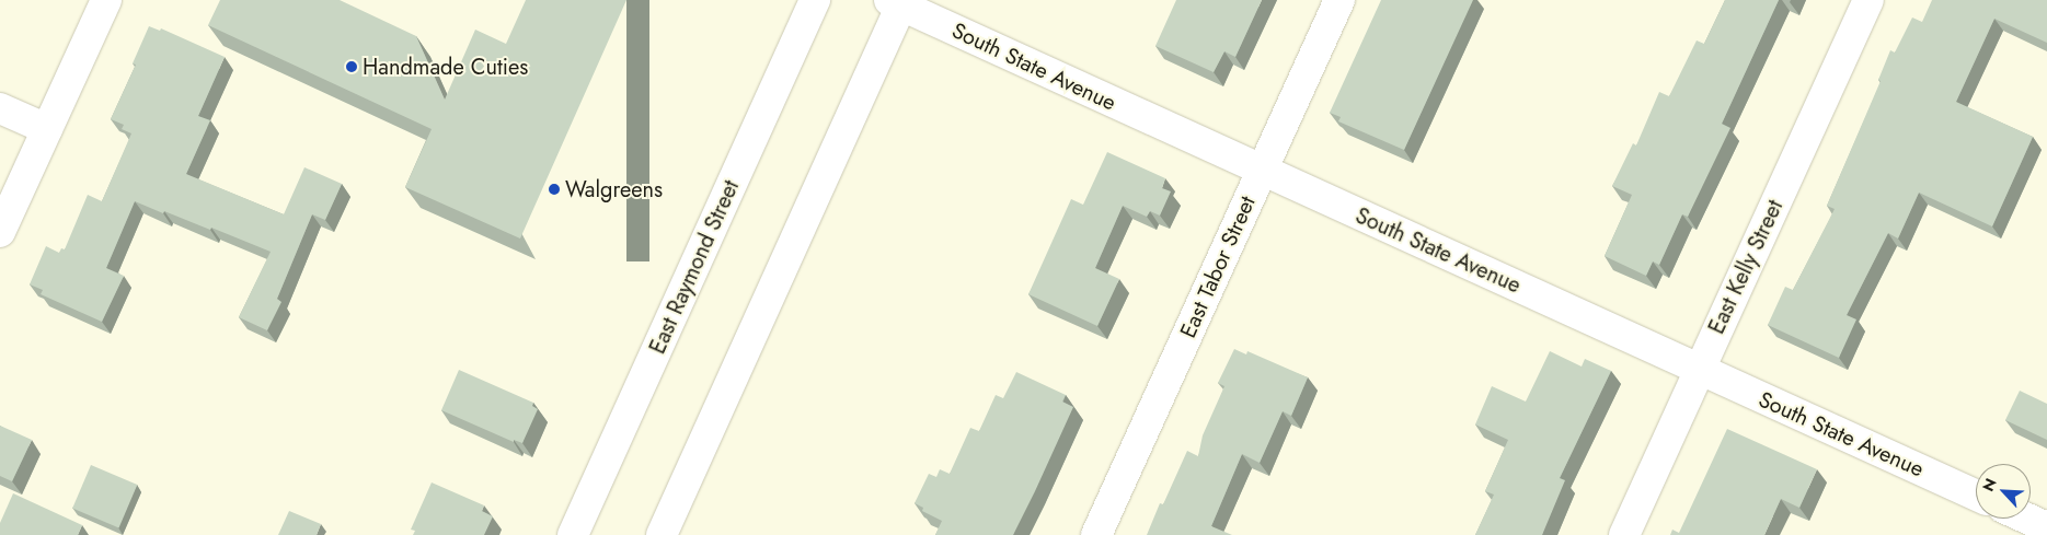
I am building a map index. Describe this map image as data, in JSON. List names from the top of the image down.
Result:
{
  "streets": {
    "street": [
      "South State Avenue",
      "East Raymond Street",
      "East Tabor Street",
      "East Kelly Street"
    ]
  },
  "crossings": [
    ["South State Avenue", "East Tabor Street"],
    ["South State Avenue", "East Kelly Street"]
  ],
  "places": ["Handmade Cuties", "Walgreens"],
  "north": "top left"
}
